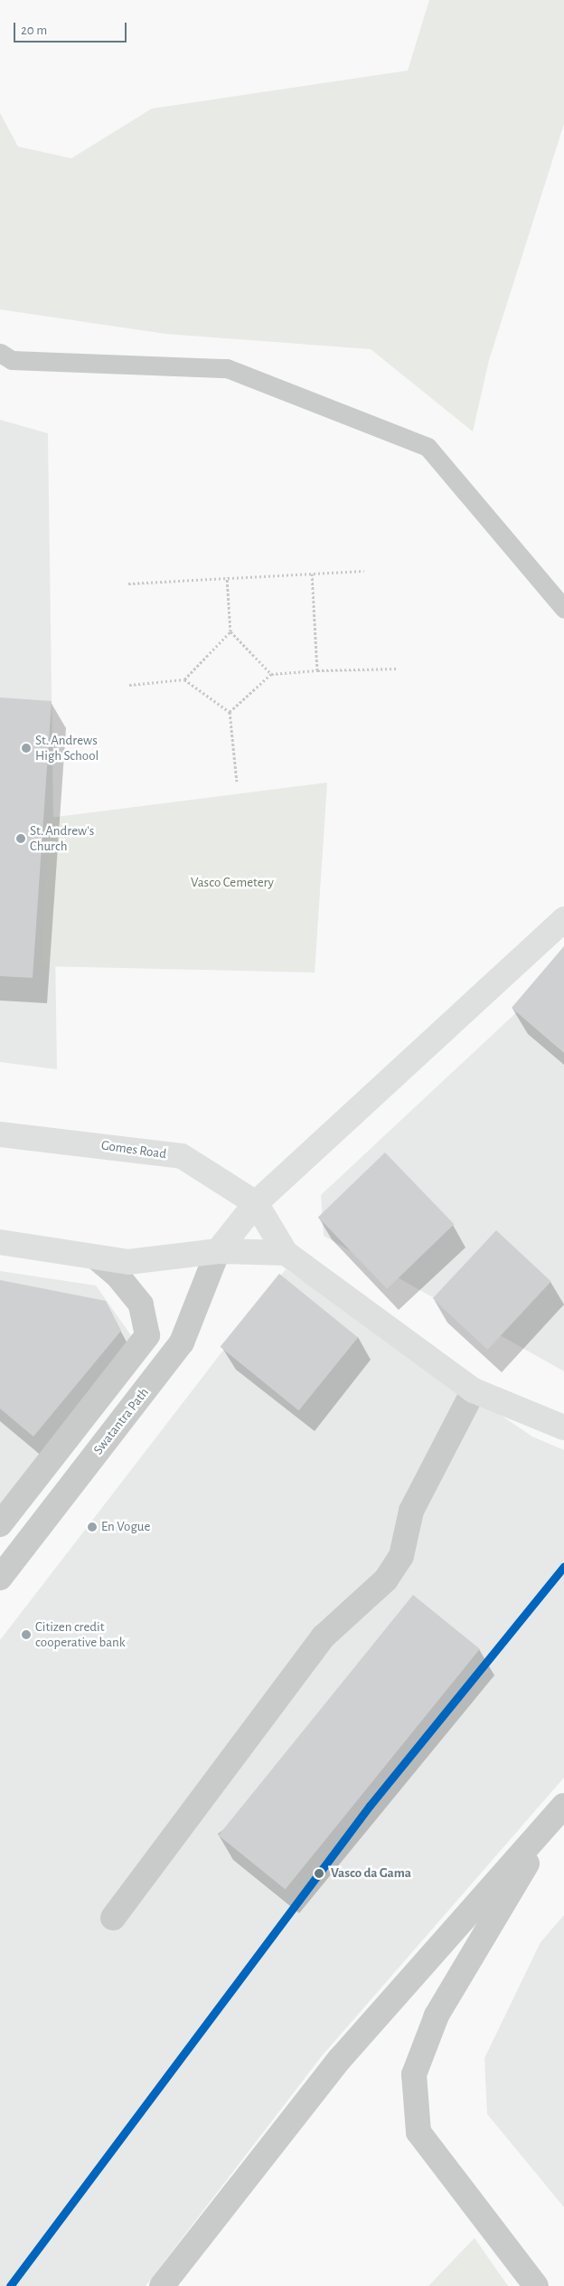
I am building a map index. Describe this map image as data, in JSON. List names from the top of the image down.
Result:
{
  "streets": {
    "main road": ["Gomes Road"],
    "street": ["Swatantra Path"]
  },
  "parks": ["Vasco Cemetery"],
  "places": [
    "St. Andrews High School",
    "St. Andrew's Church",
    "En Vogue",
    "Citizen credit cooperative bank",
    "Vasco da Gama"
  ],
  "scale_bar": "20 m"
}
